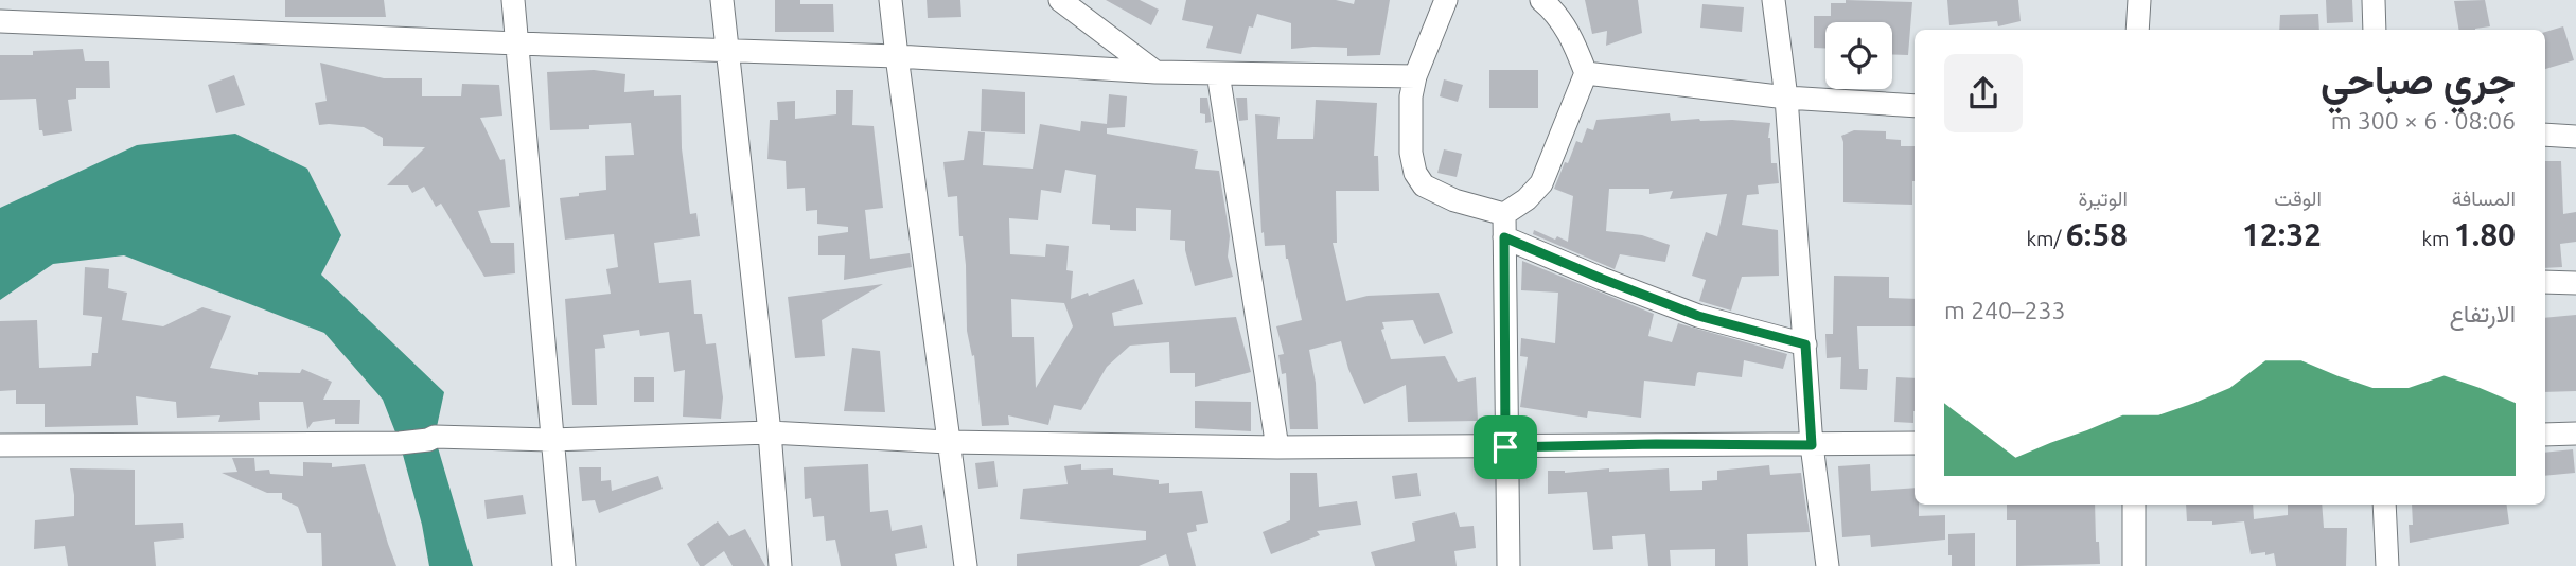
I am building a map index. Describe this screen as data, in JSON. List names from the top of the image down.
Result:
{
  "page": {
    "heading": ["جري صباحي", "08:06 · 6 × 300 m"],
    "stats": [
      ["المسافة", "1.80 km"],
      ["الوقت", "12:32"],
      ["الوتيرة", "6:58 /km"]
    ],
    "chart": ["الارتفاع", "233–240 m"]
  }
}
